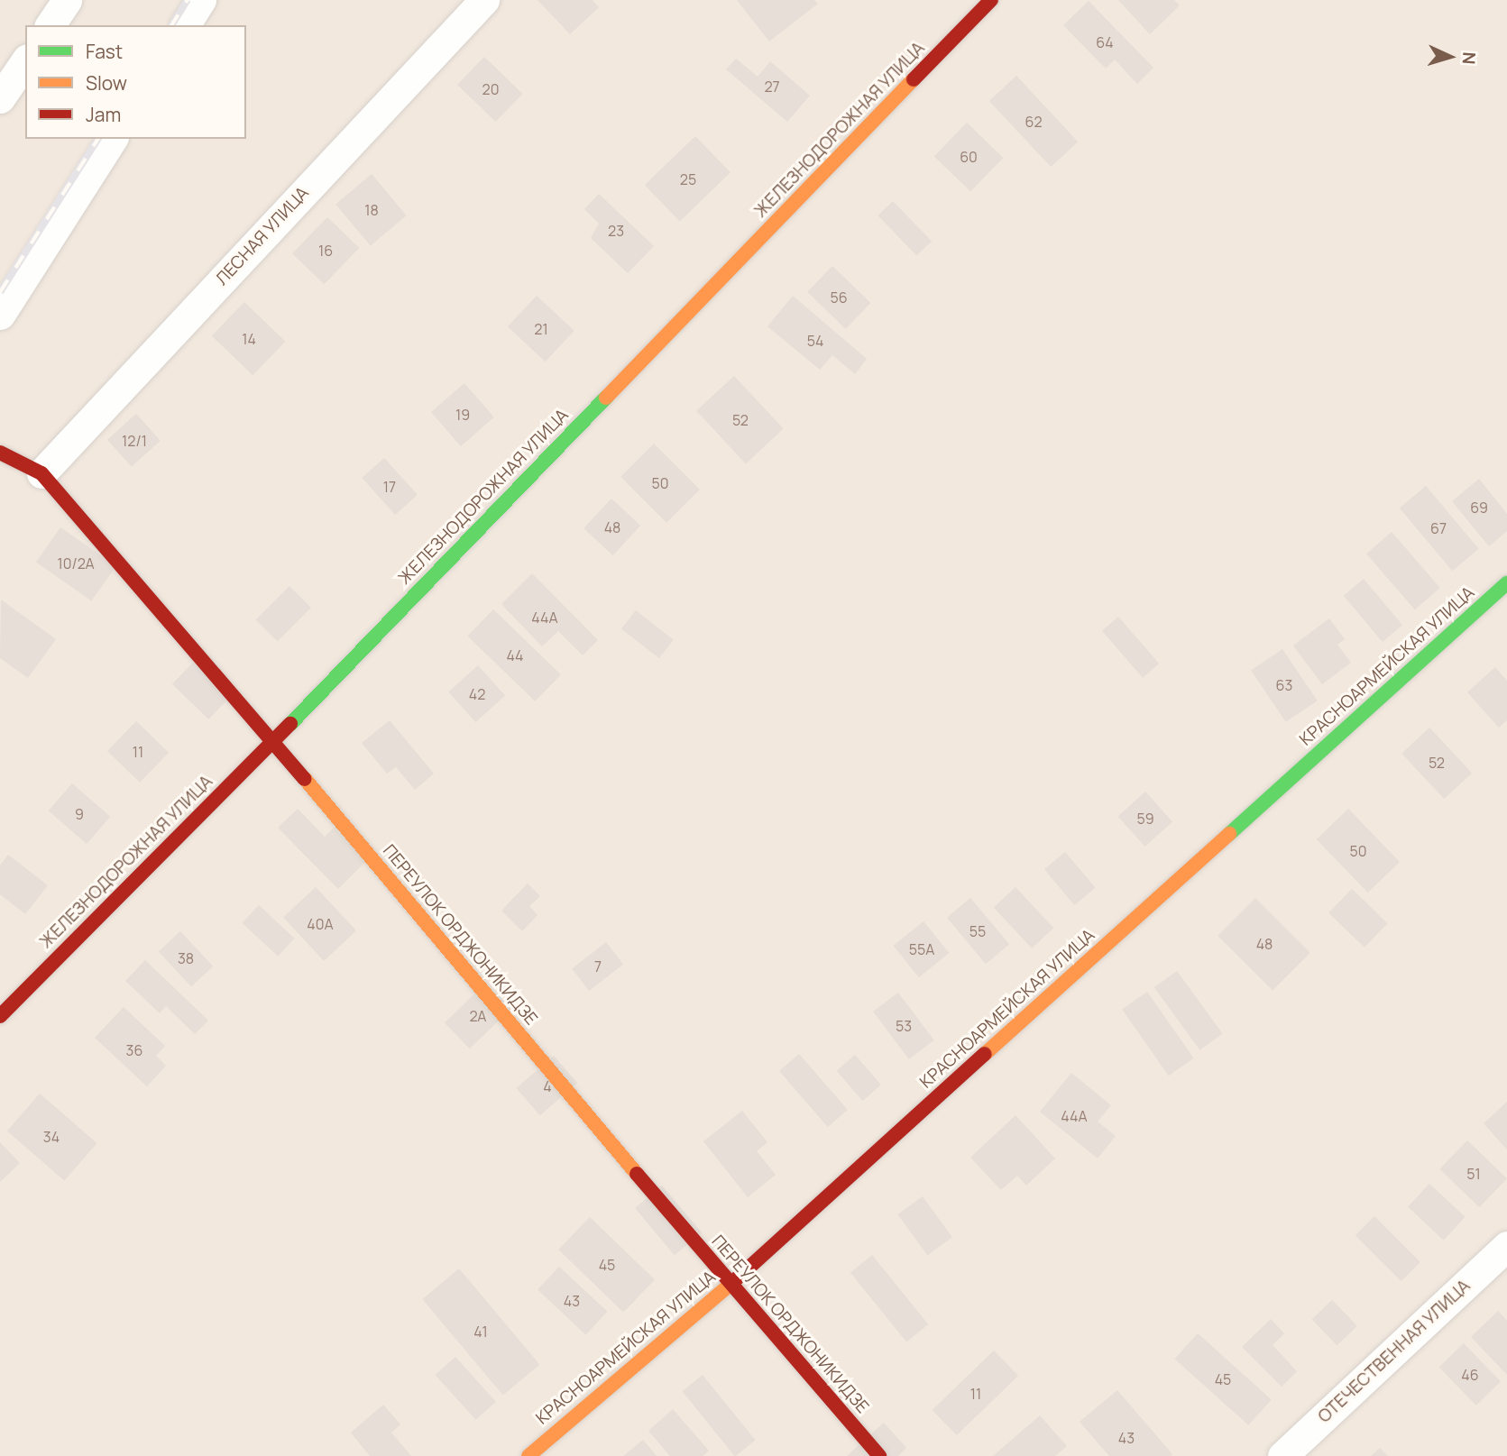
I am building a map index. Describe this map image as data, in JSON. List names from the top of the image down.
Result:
{
  "streets": {
    "street": [
      "ЖЕЛЕЗНОДОРОЖНАЯ УЛИЦА",
      "ЛЕСНАЯ УЛИЦА",
      "КРАСНОАРМЕЙСКАЯ УЛИЦА",
      "ПЕРЕУЛОК ОРДЖОНИКИДЗЕ",
      "ОТЕЧЕСТВЕННАЯ УЛИЦА"
    ]
  },
  "crossings": [
    ["ЖЕЛЕЗНОДОРОЖНАЯ УЛИЦА", "ПЕРЕУЛОК ОРДЖОНИКИДЗЕ"],
    ["ЛЕСНАЯ УЛИЦА", "ПЕРЕУЛОК ОРДЖОНИКИДЗЕ"],
    ["КРАСНОАРМЕЙСКАЯ УЛИЦА", "ПЕРЕУЛОК ОРДЖОНИКИДЗЕ"]
  ],
  "house_numbers": [
    "64",
    "27",
    "20",
    "62",
    "60",
    "25",
    "18",
    "23",
    "16",
    "56",
    "21",
    "14",
    "54",
    "19",
    "52",
    "12/1",
    "50",
    "17",
    "69",
    "48",
    "67",
    "10/2А",
    "44А",
    "44",
    "63",
    "42",
    "11",
    "52",
    "9",
    "59",
    "50",
    "40А",
    "55",
    "48",
    "55А",
    "38",
    "7",
    "2А",
    "53",
    "36",
    "4",
    "44А",
    "34",
    "51",
    "45",
    "43",
    "41",
    "46",
    "45",
    "11",
    "43"
  ],
  "legend": ["Fast", "Slow", "Jam"],
  "north": "right"
}
